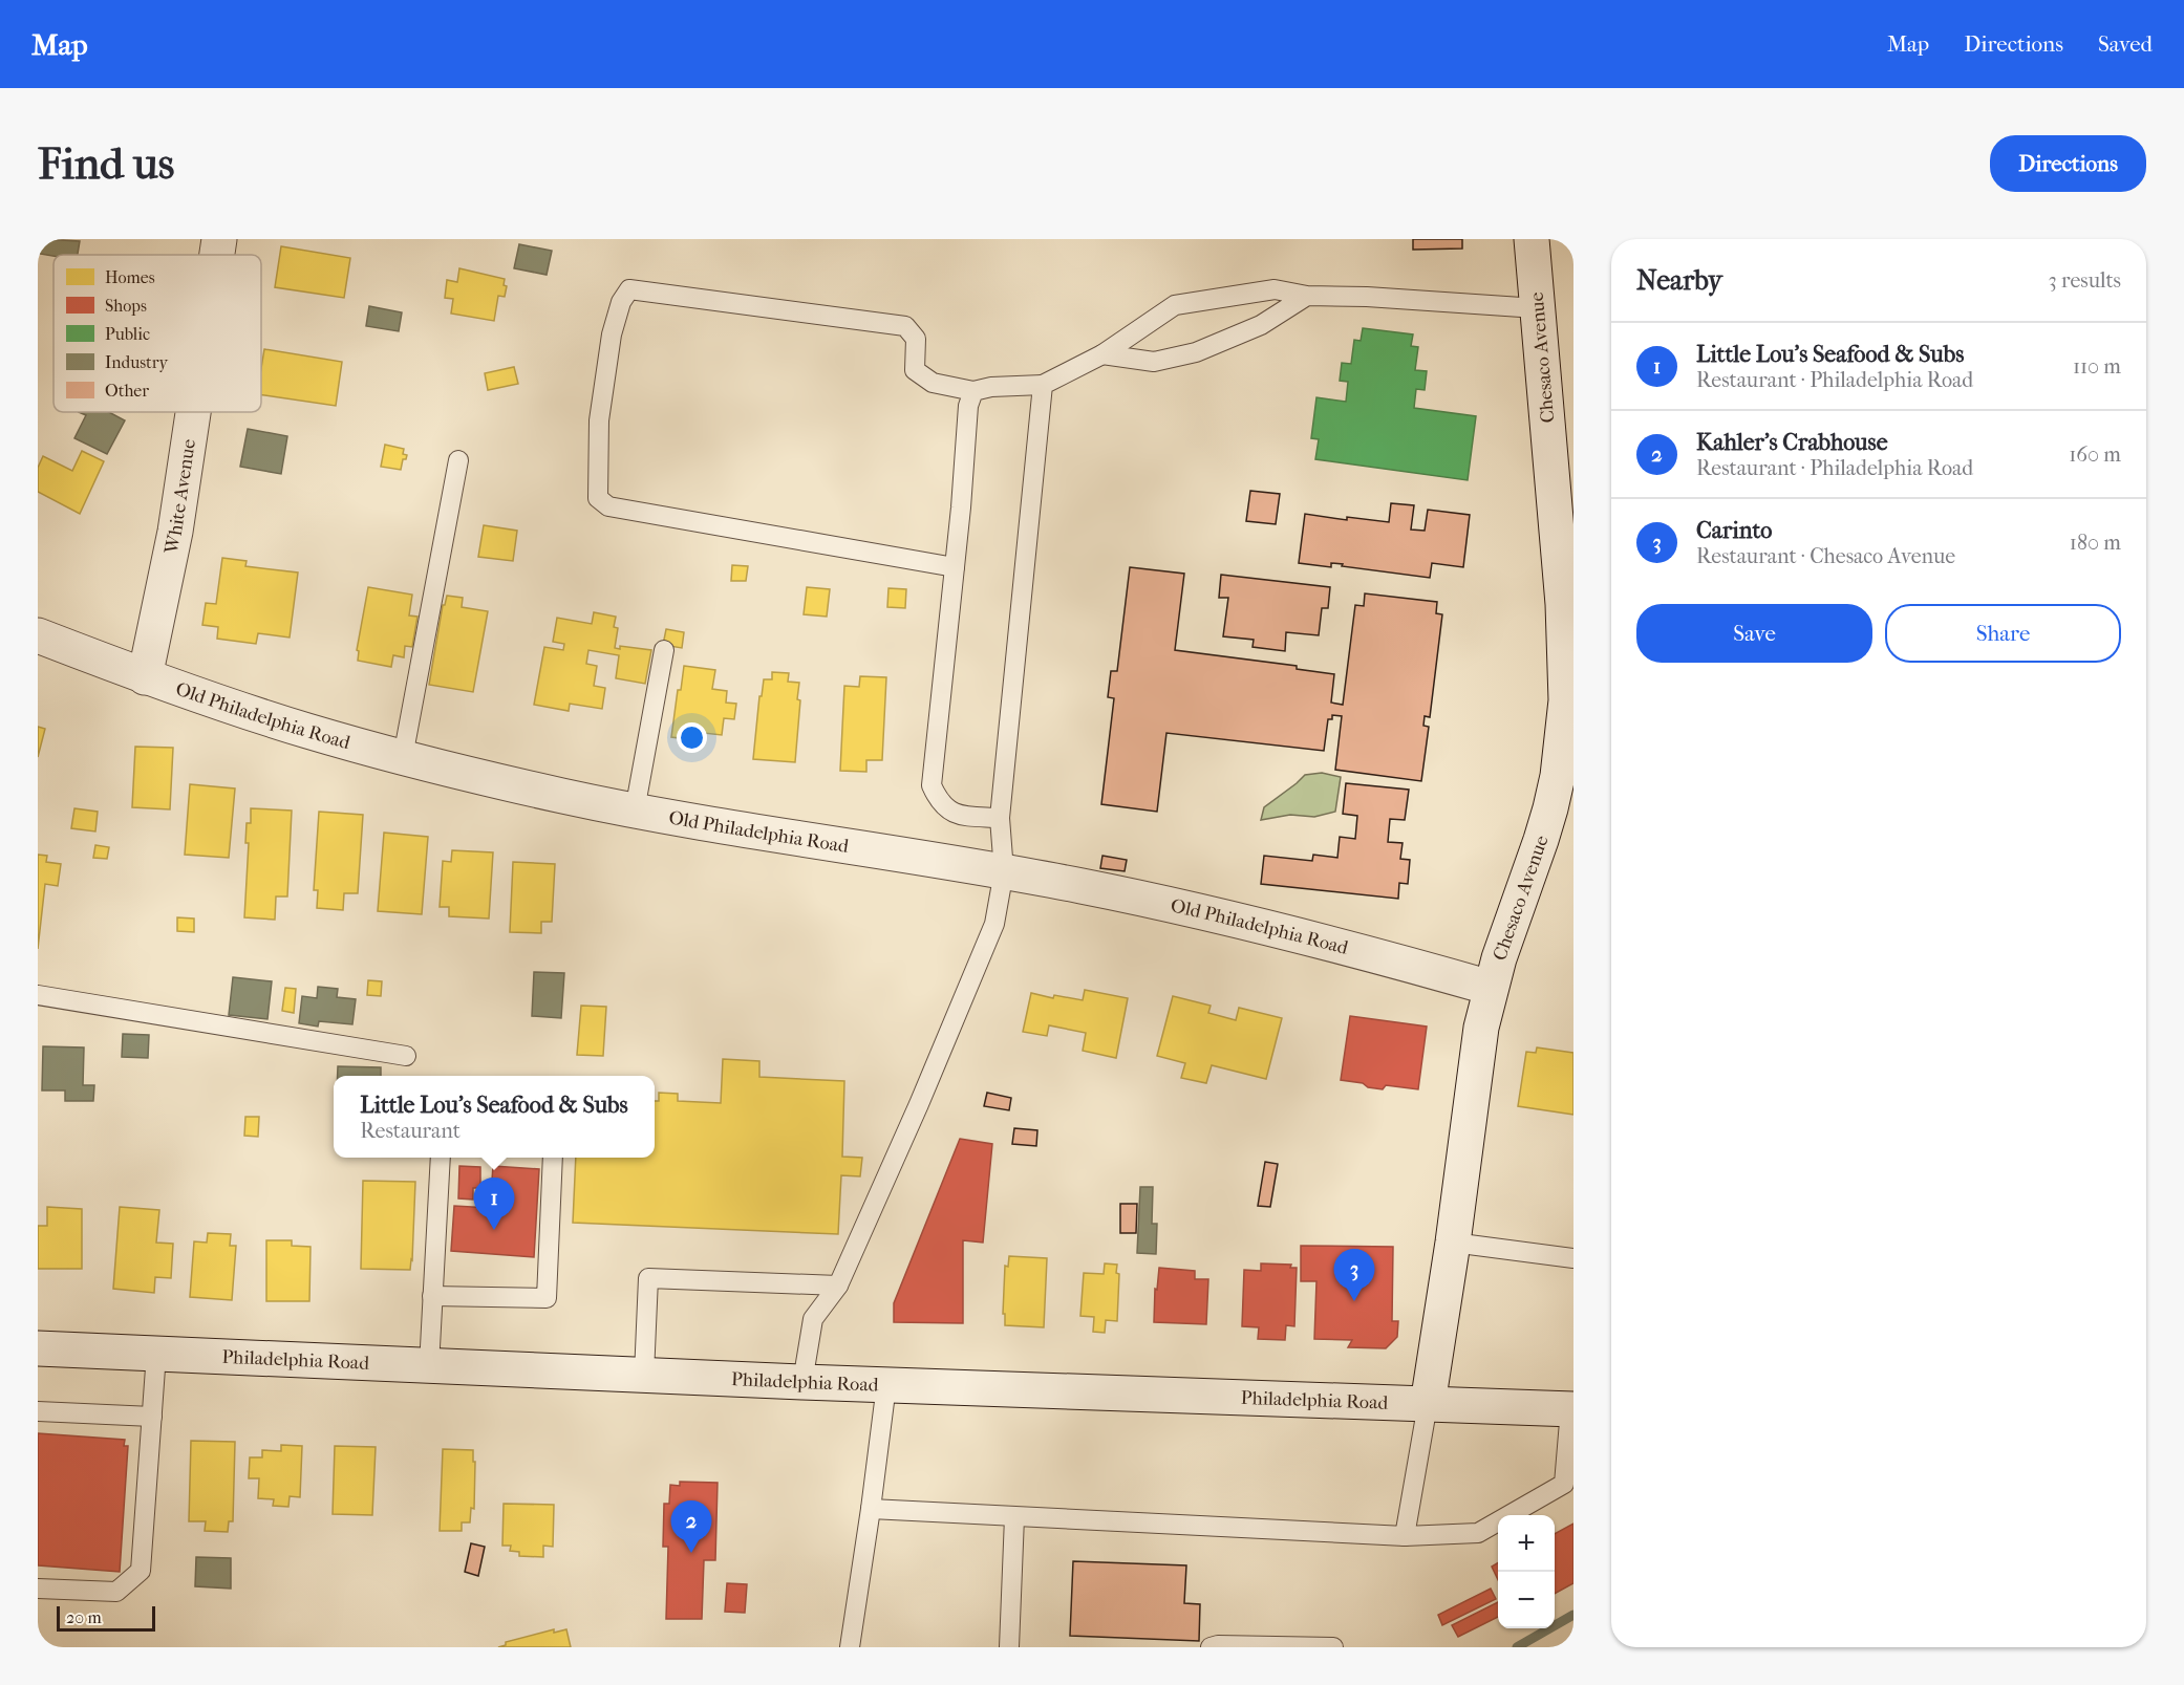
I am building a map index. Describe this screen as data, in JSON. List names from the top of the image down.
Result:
{
  "streets": {
    "street": [
      "Chesaco Avenue",
      "White Avenue",
      "Old Philadelphia Road",
      "Philadelphia Road"
    ]
  },
  "crossings": [
    ["Chesaco Avenue", "Old Philadelphia Road"],
    ["Chesaco Avenue", "Philadelphia Road"],
    ["White Avenue", "Old Philadelphia Road"]
  ],
  "legend": [
    "Homes",
    "Shops",
    "Public",
    "Industry",
    "Other"
  ],
  "scale_bar": "20 m",
  "page": {
    "header": "Map",
    "nav": ["Map", "Directions", "Saved"],
    "buttons": [
      "Directions",
      ["Save", "Share"]
    ],
    "title": "Find us",
    "heading": ["Nearby", "3 results"],
    "list": [
      {
        "mark": "1",
        "name": "Little Lou’s Seafood & Subs",
        "note": "Restaurant · Philadelphia Road",
        "value": "110 m"
      },
      {
        "mark": "2",
        "name": "Kahler’s Crabhouse",
        "note": "Restaurant · Philadelphia Road",
        "value": "160 m"
      },
      {
        "mark": "3",
        "name": "Carinto",
        "note": "Restaurant · Chesaco Avenue",
        "value": "180 m"
      }
    ],
    "popup": ["Little Lou’s Seafood & Subs", "Restaurant"],
    "pins": ["1", "3", "2"],
    "map_buttons": ["+", "−"],
    "scale": "20 m"
  }
}
